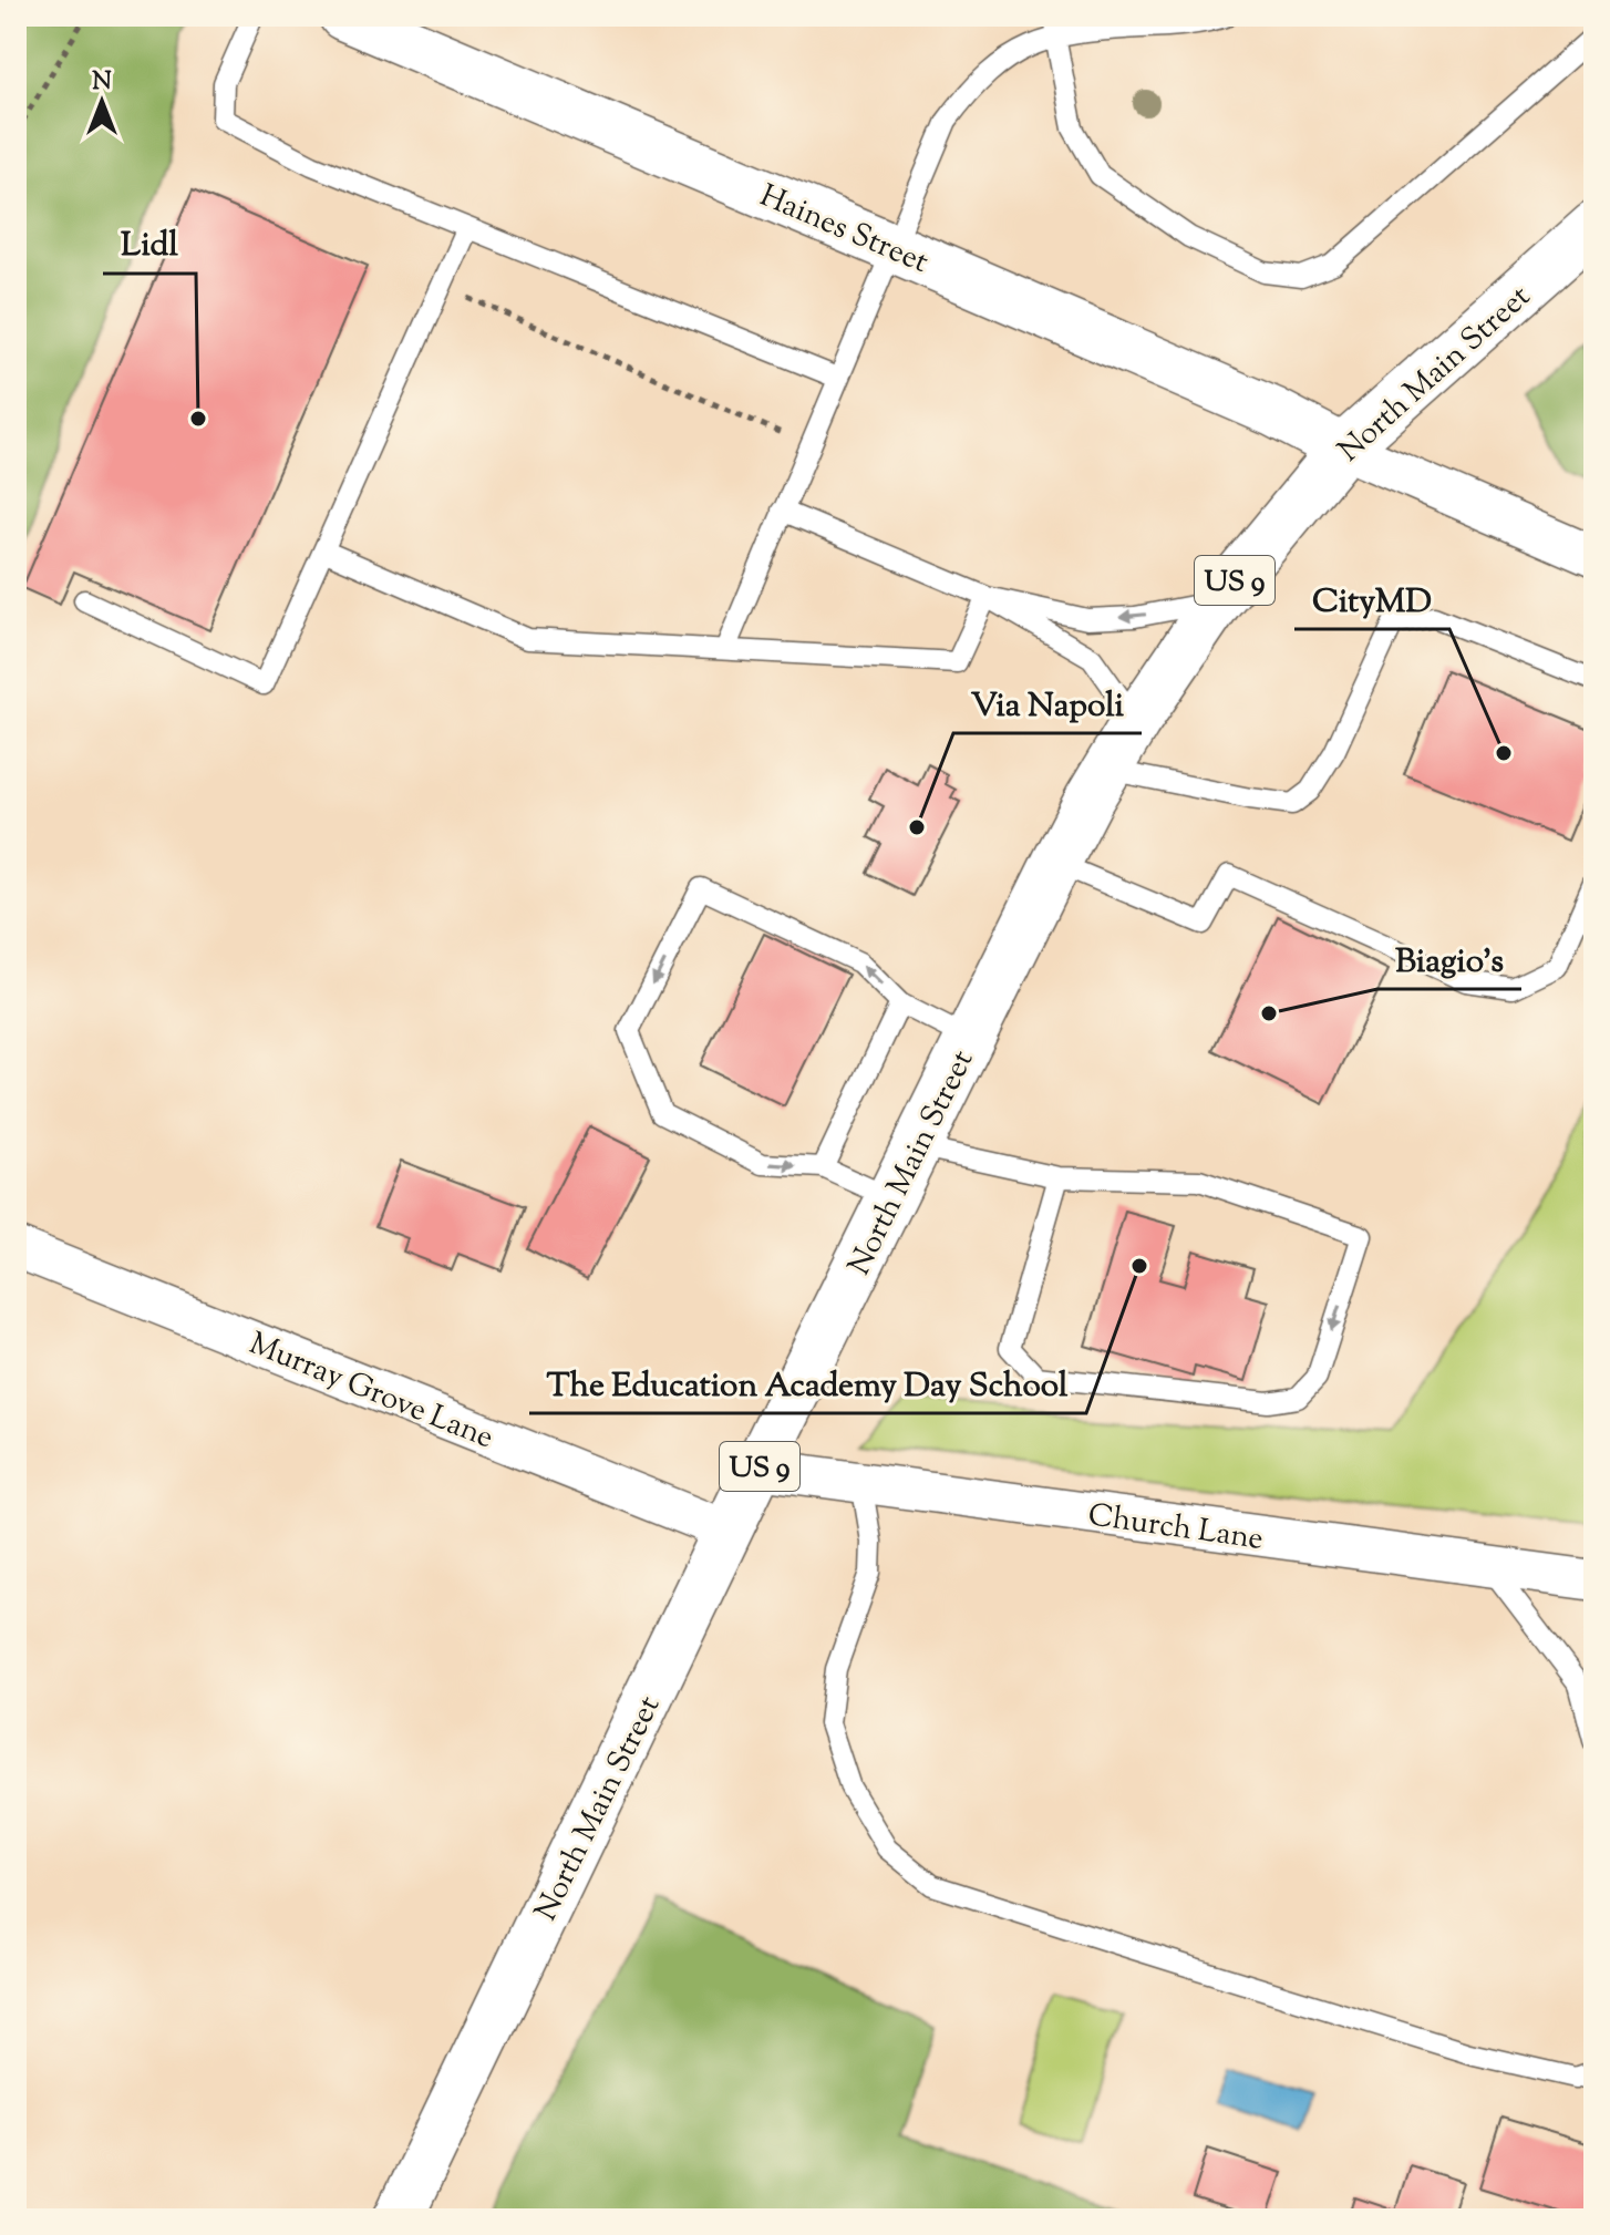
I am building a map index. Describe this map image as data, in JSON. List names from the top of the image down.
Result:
{
  "streets": {
    "main road": ["Haines Street", "North Main Street", "US 9"],
    "street": ["Murray Grove Lane", "Church Lane"]
  },
  "crossings": [
    ["Haines Street", "North Main Street"],
    ["North Main Street", "Murray Grove Lane"],
    ["North Main Street", "Church Lane"]
  ],
  "places": [
    "Lidl",
    "CityMD",
    "Via Napoli",
    "Biagio's",
    "The Education Academy Day School"
  ],
  "north": "top"
}
